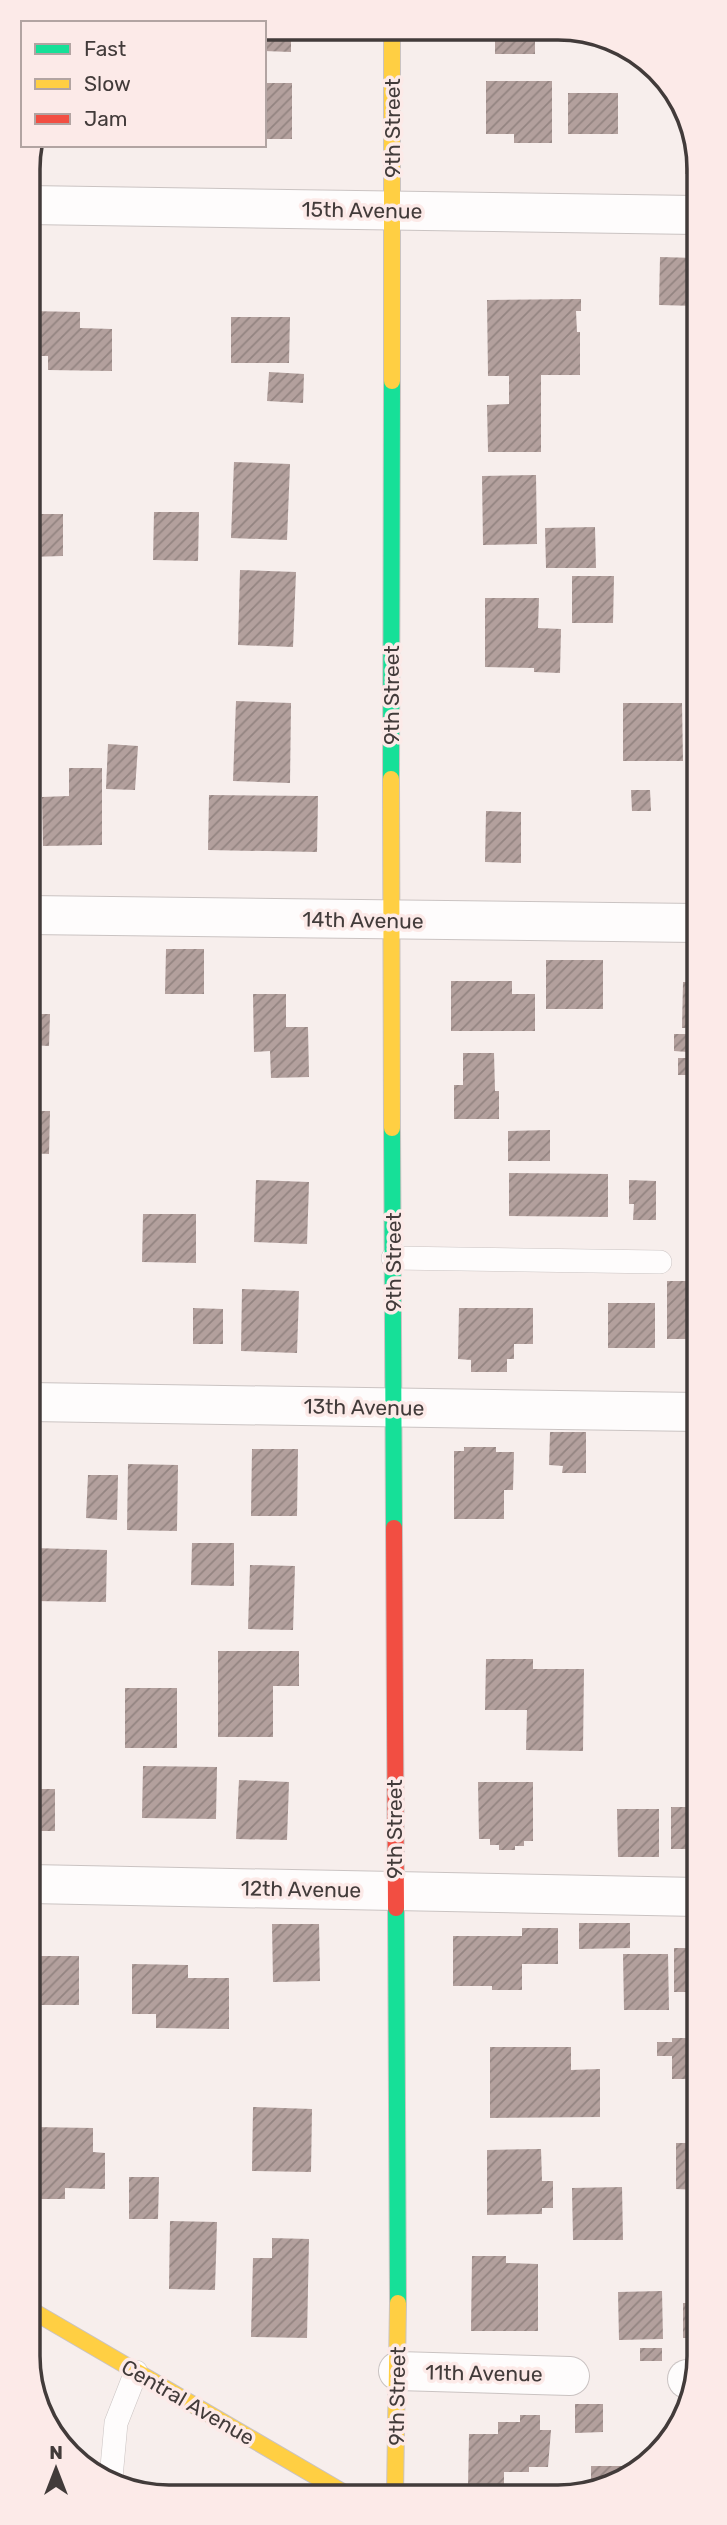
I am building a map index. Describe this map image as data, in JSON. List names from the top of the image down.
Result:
{
  "streets": {
    "street": [
      "9th Street",
      "15th Avenue",
      "14th Avenue",
      "13th Avenue",
      "12th Avenue",
      "11th Avenue",
      "Central Avenue"
    ]
  },
  "crossings": [
    ["9th Street", "15th Avenue"],
    ["9th Street", "14th Avenue"],
    ["9th Street", "13th Avenue"],
    ["9th Street", "12th Avenue"],
    ["9th Street", "11th Avenue"]
  ],
  "legend": ["Fast", "Slow", "Jam"],
  "north": "top"
}
